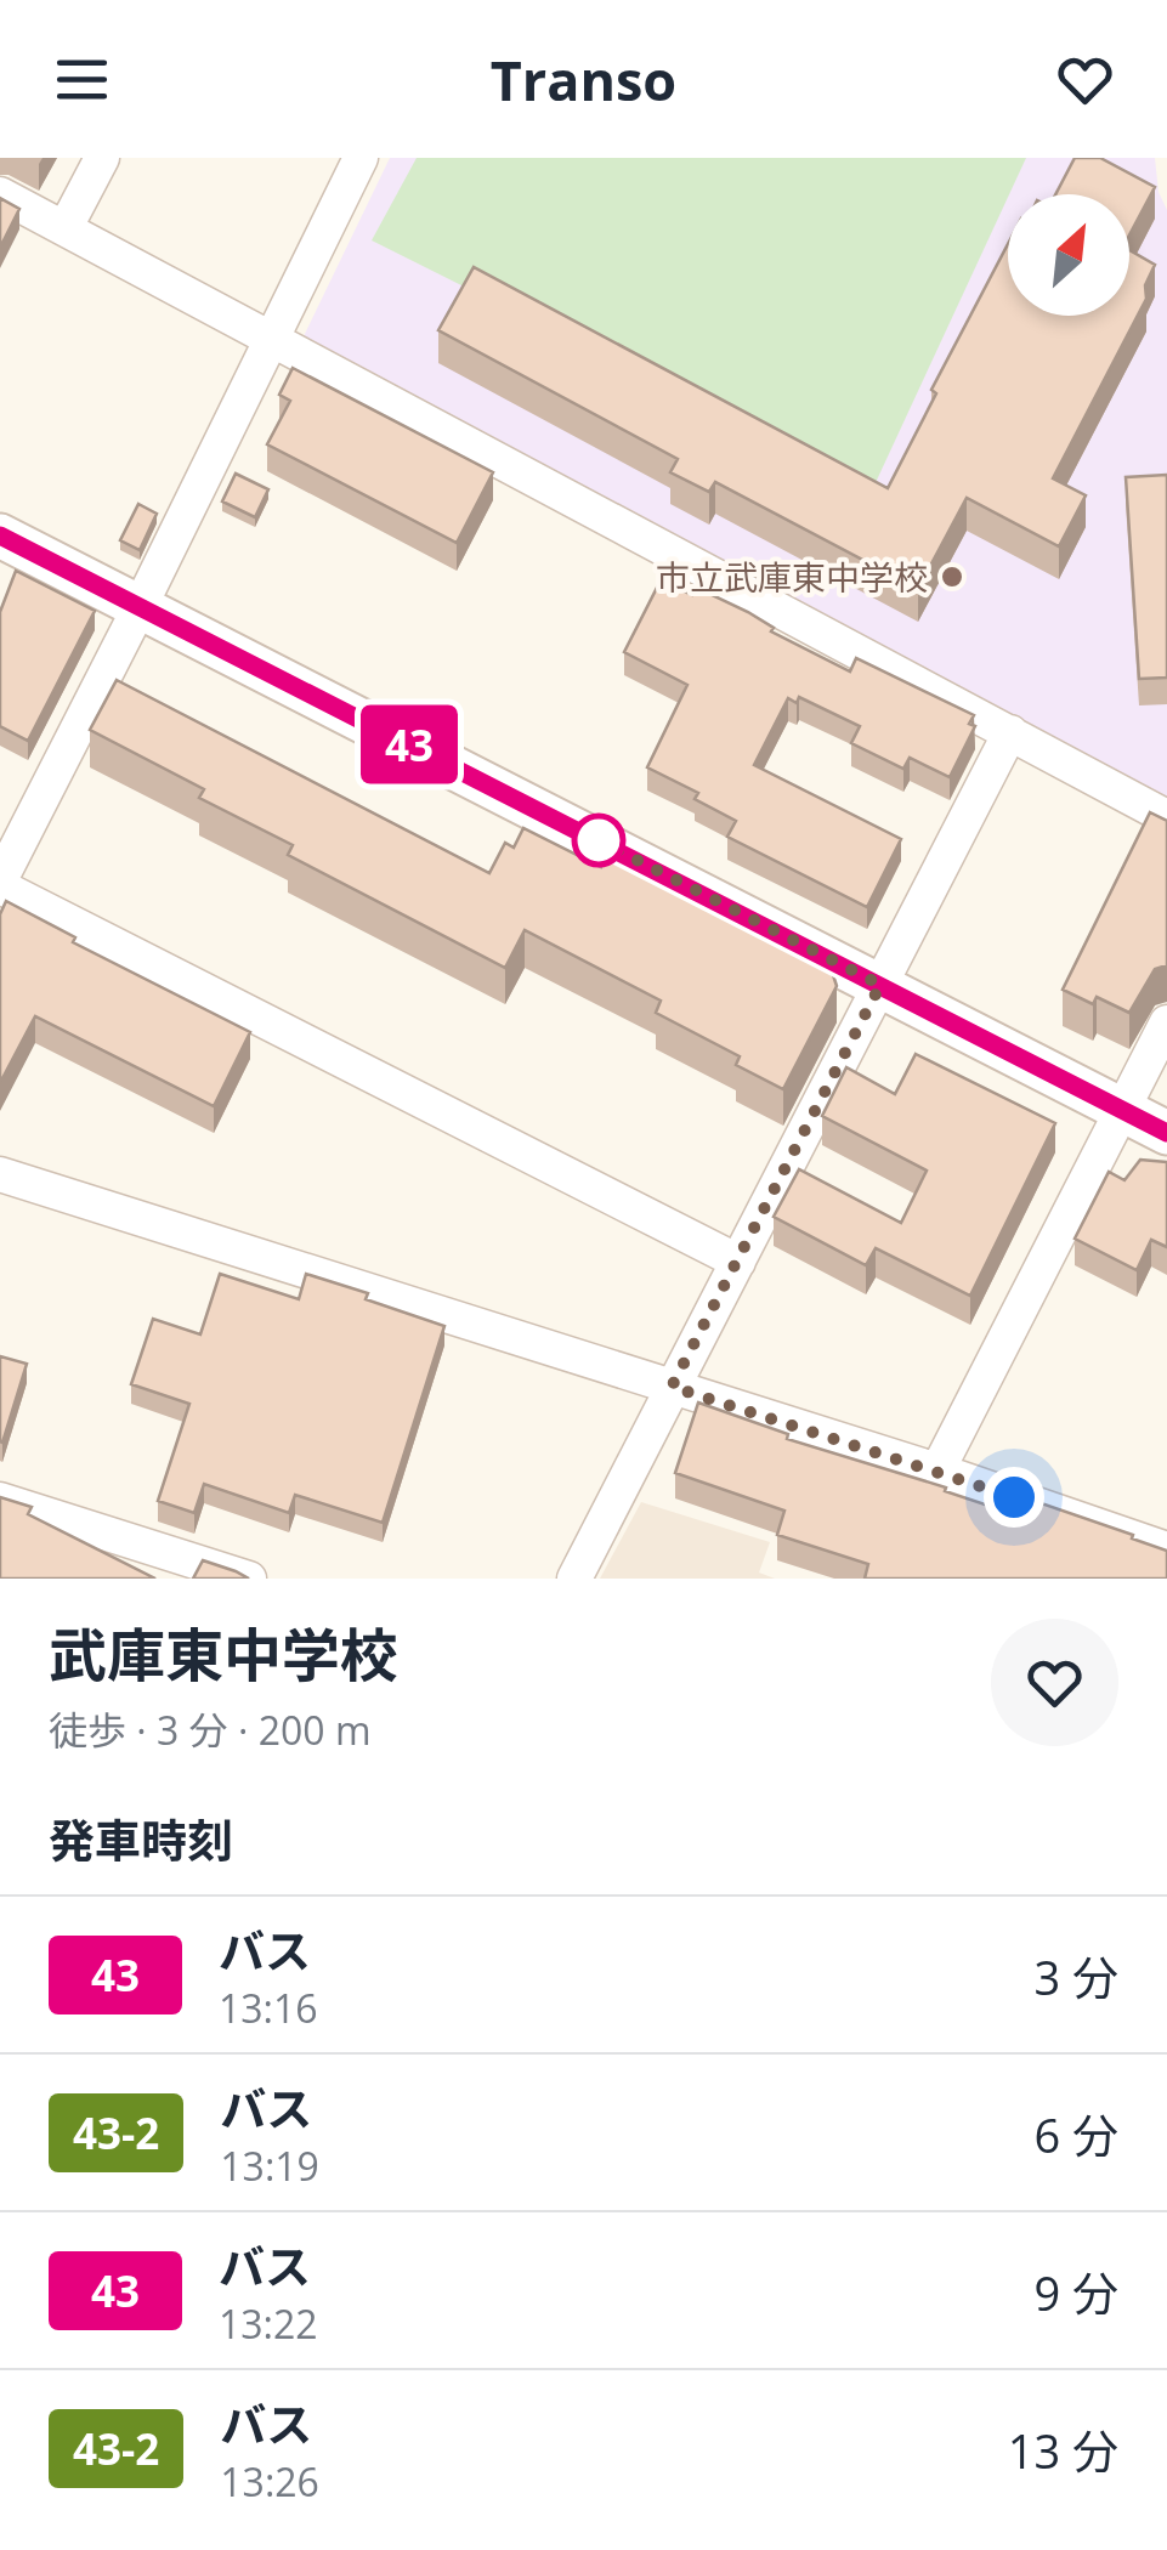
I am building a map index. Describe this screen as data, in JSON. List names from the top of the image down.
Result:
{
  "places": ["市立武庫東中学校"],
  "lines": ["bus line 43"],
  "north": "top right",
  "page": {
    "header": "Transo",
    "on_map": "43",
    "heading": [
      ["武庫東中学校", "徒歩 · 3 分 · 200 m"],
      "発車時刻"
    ],
    "list": [
      {
        "mark": "43",
        "name": "バス",
        "note": "13:16",
        "value": "3 分"
      },
      {
        "mark": "43-2",
        "name": "バス",
        "note": "13:19",
        "value": "6 分"
      },
      {
        "mark": "43",
        "name": "バス",
        "note": "13:22",
        "value": "9 分"
      },
      {
        "mark": "43-2",
        "name": "バス",
        "note": "13:26",
        "value": "13 分"
      }
    ]
  }
}
